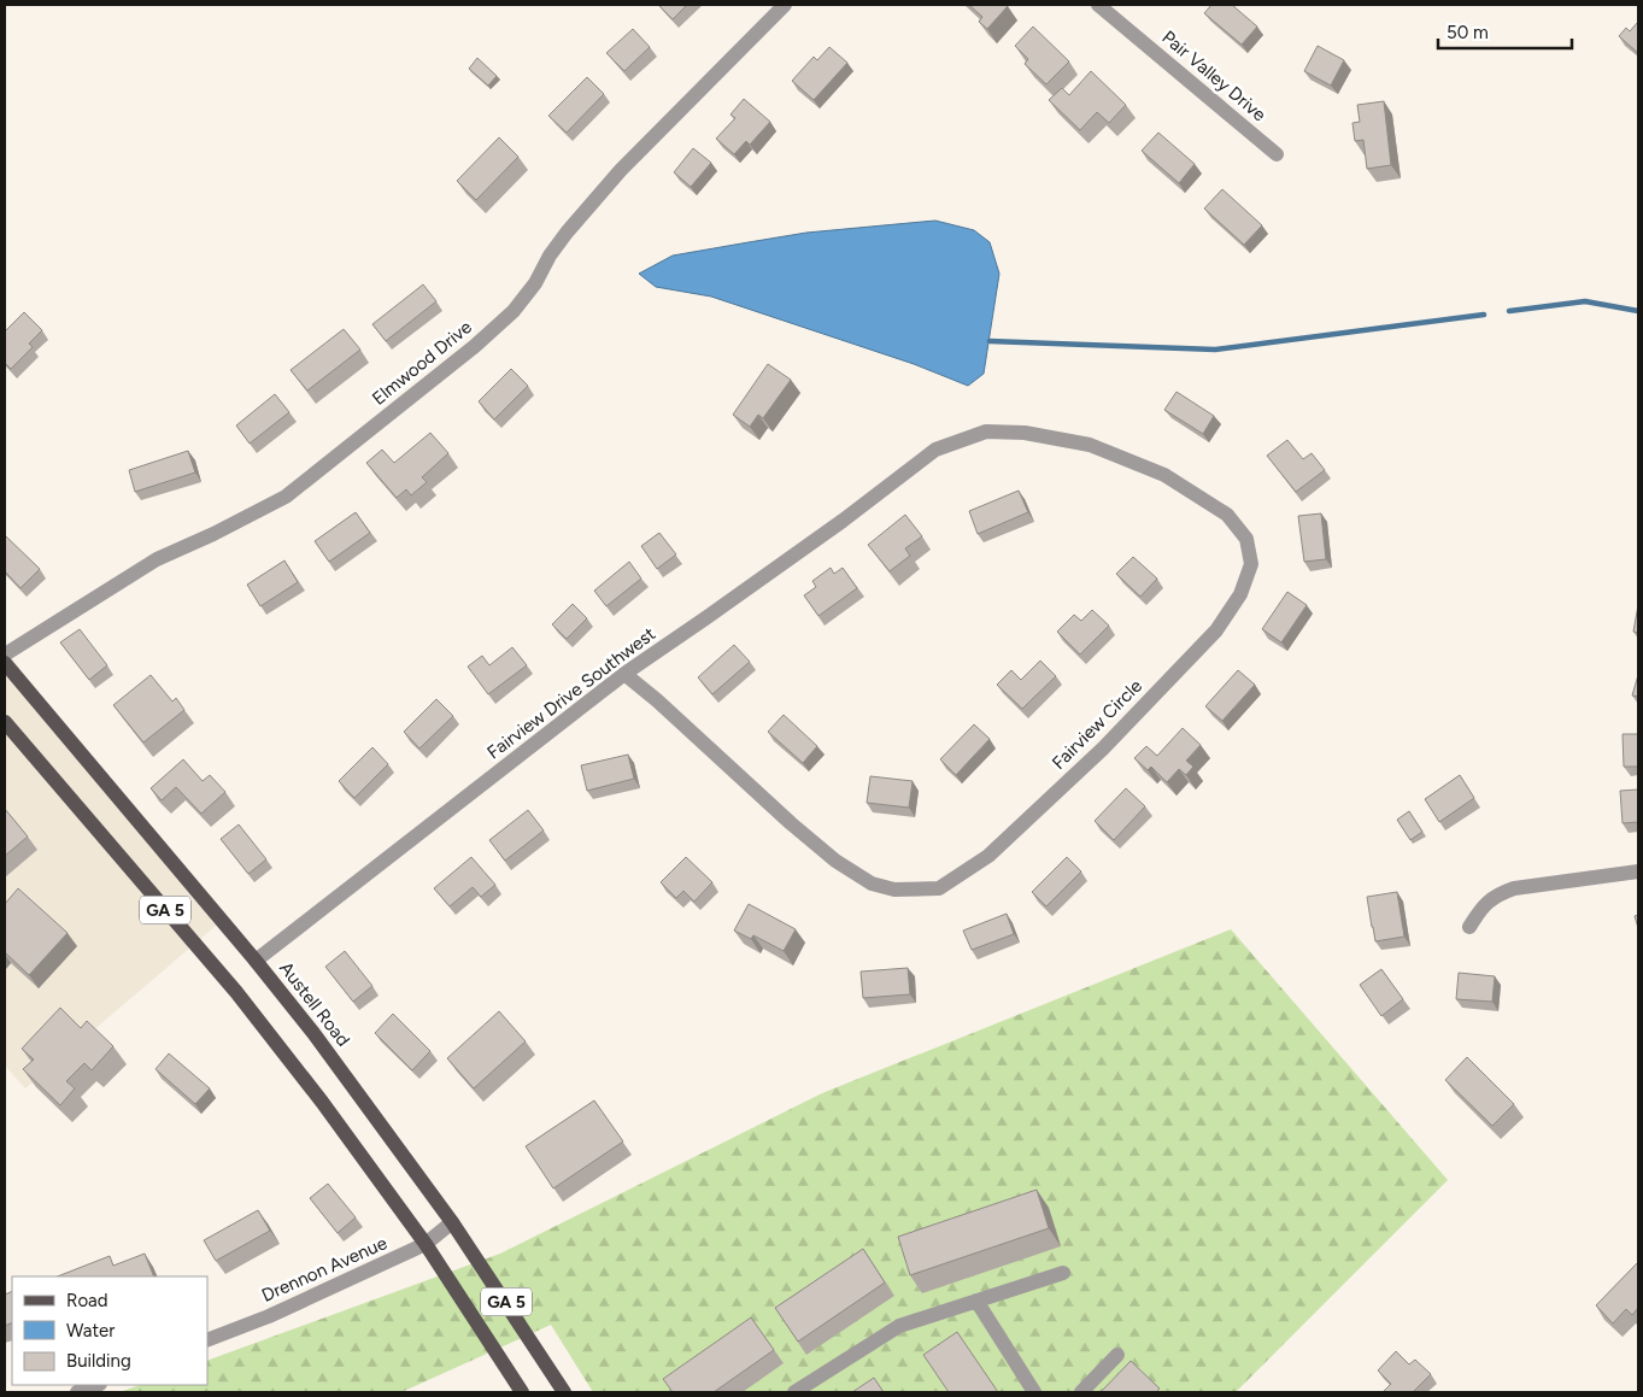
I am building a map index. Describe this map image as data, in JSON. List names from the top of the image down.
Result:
{
  "streets": {
    "main road": ["GA 5", "Austell Road"],
    "street": [
      "Pair Valley Drive",
      "Elmwood Drive",
      "Fairview Drive Southwest",
      "Fairview Circle",
      "Drennon Avenue"
    ]
  },
  "crossings": [
    ["Fairview Drive Southwest", "Fairview Circle"],
    ["Fairview Drive Southwest", "Austell Road"],
    ["GA 5", "Drennon Avenue"],
    ["Austell Road", "Drennon Avenue"]
  ],
  "legend": ["Road", "Water", "Building"],
  "scale_bar": "50 m"
}
